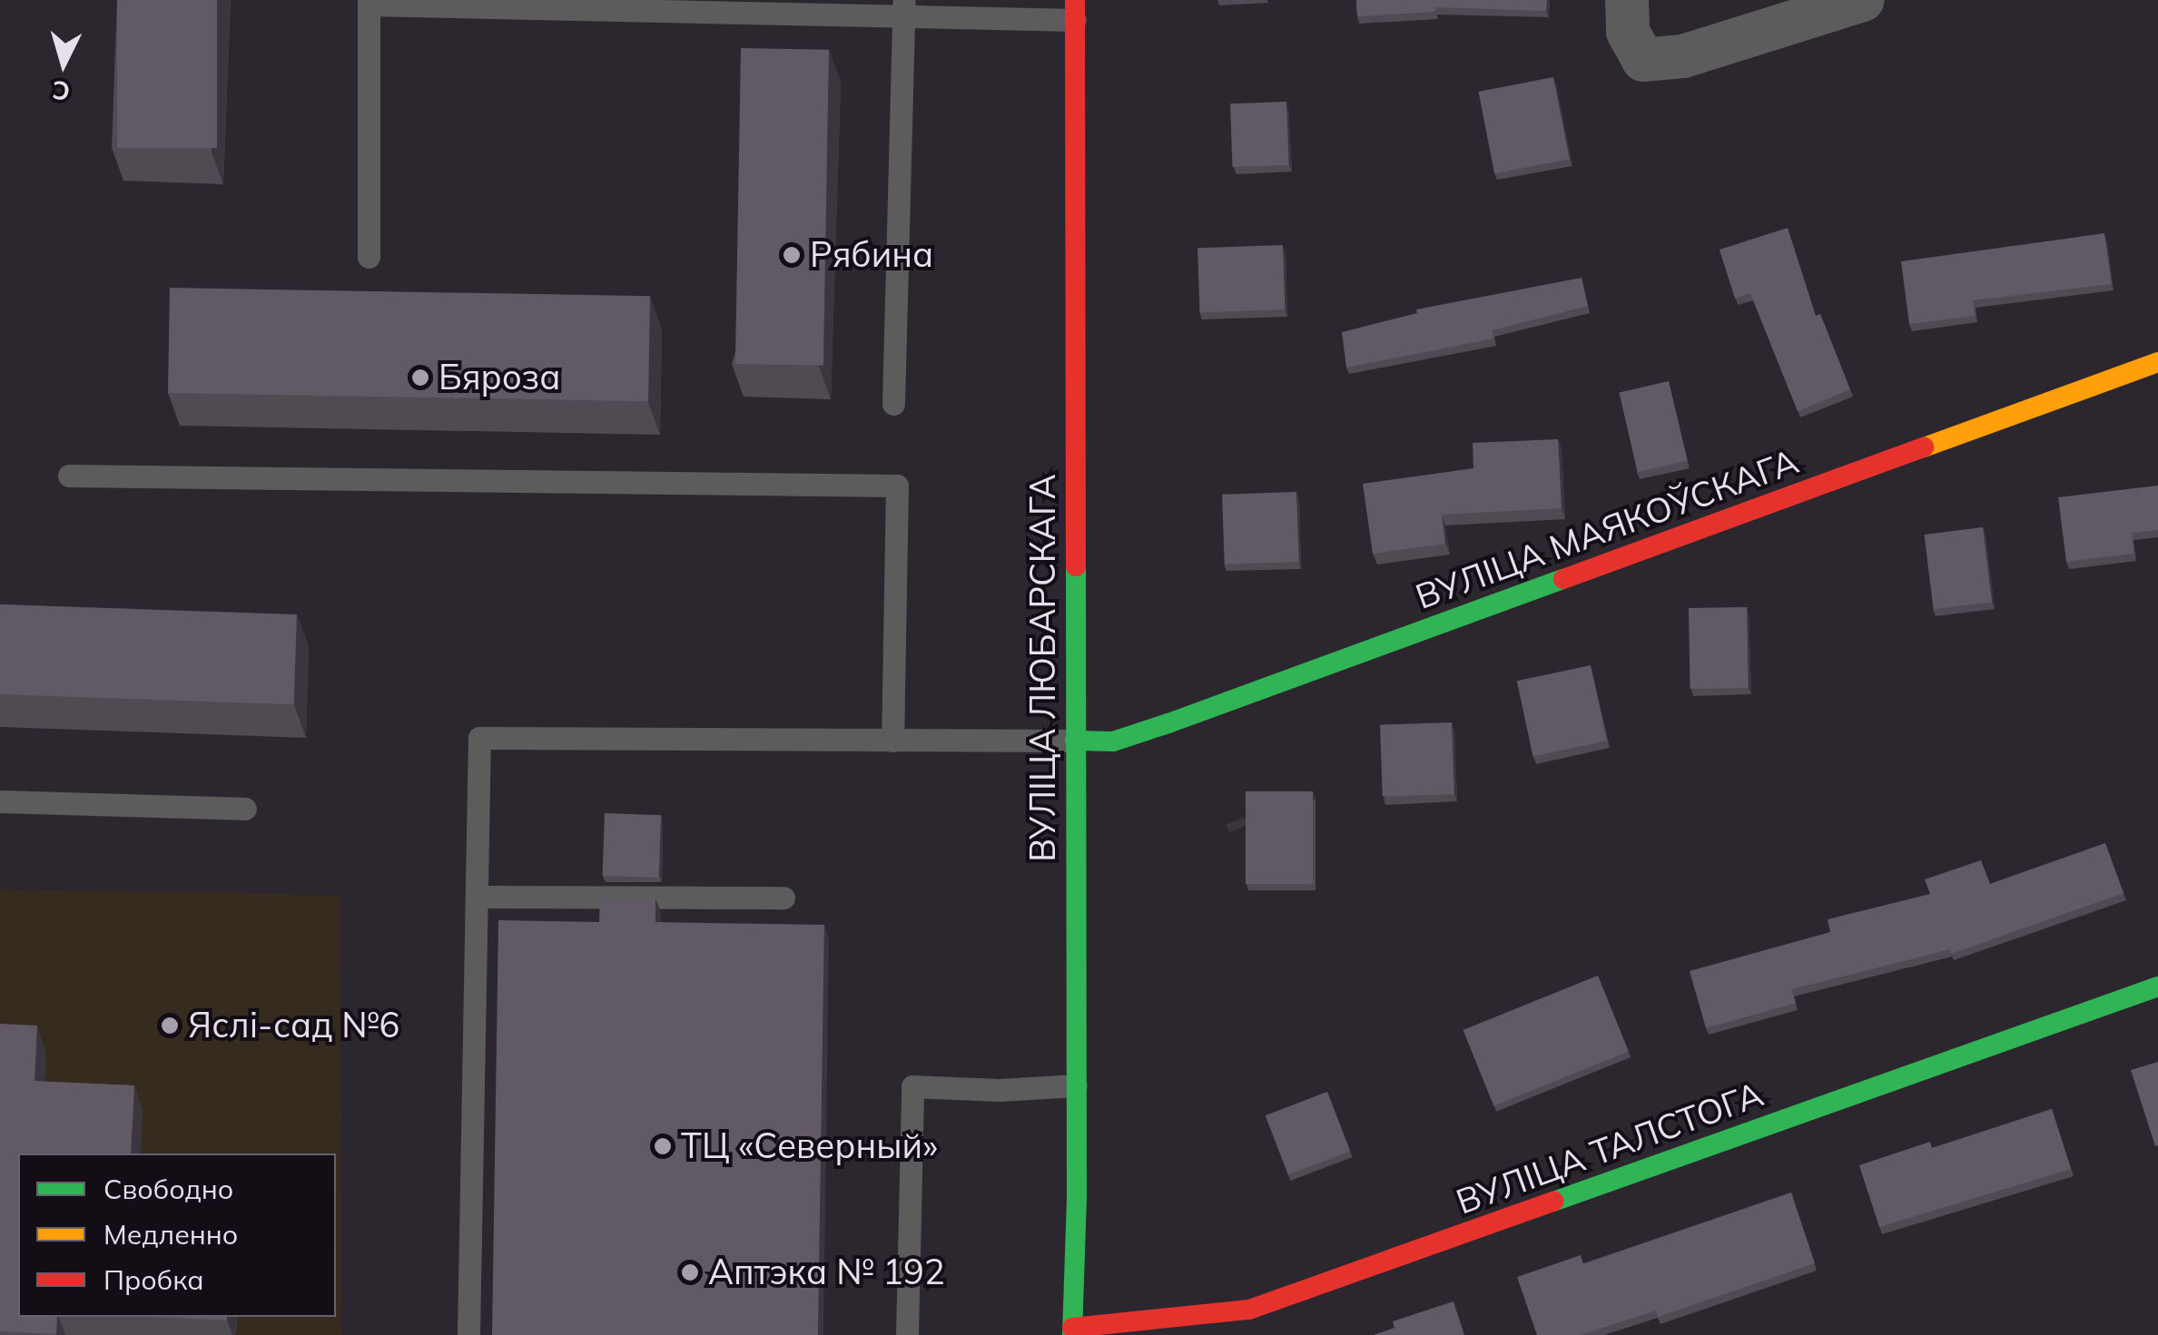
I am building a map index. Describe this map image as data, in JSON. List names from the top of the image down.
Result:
{
  "streets": {
    "street": ["ВУЛІЦА МАЯКОЎСКАГА", "ВУЛІЦА ЛЮБАРСКАГА", "ВУЛІЦА ТАЛСТОГА"]
  },
  "crossings": [
    ["ВУЛІЦА МАЯКОЎСКАГА", "ВУЛІЦА ЛЮБАРСКАГА"],
    ["ВУЛІЦА ЛЮБАРСКАГА", "ВУЛІЦА ТАЛСТОГА"]
  ],
  "places": [
    "Рябина",
    "Бяроза",
    "Яслі-сад №6",
    "ТЦ «Северный»",
    "Аптэка № 192"
  ],
  "legend": ["Свободно", "Медленно", "Пробка"],
  "north": "bottom"
}
